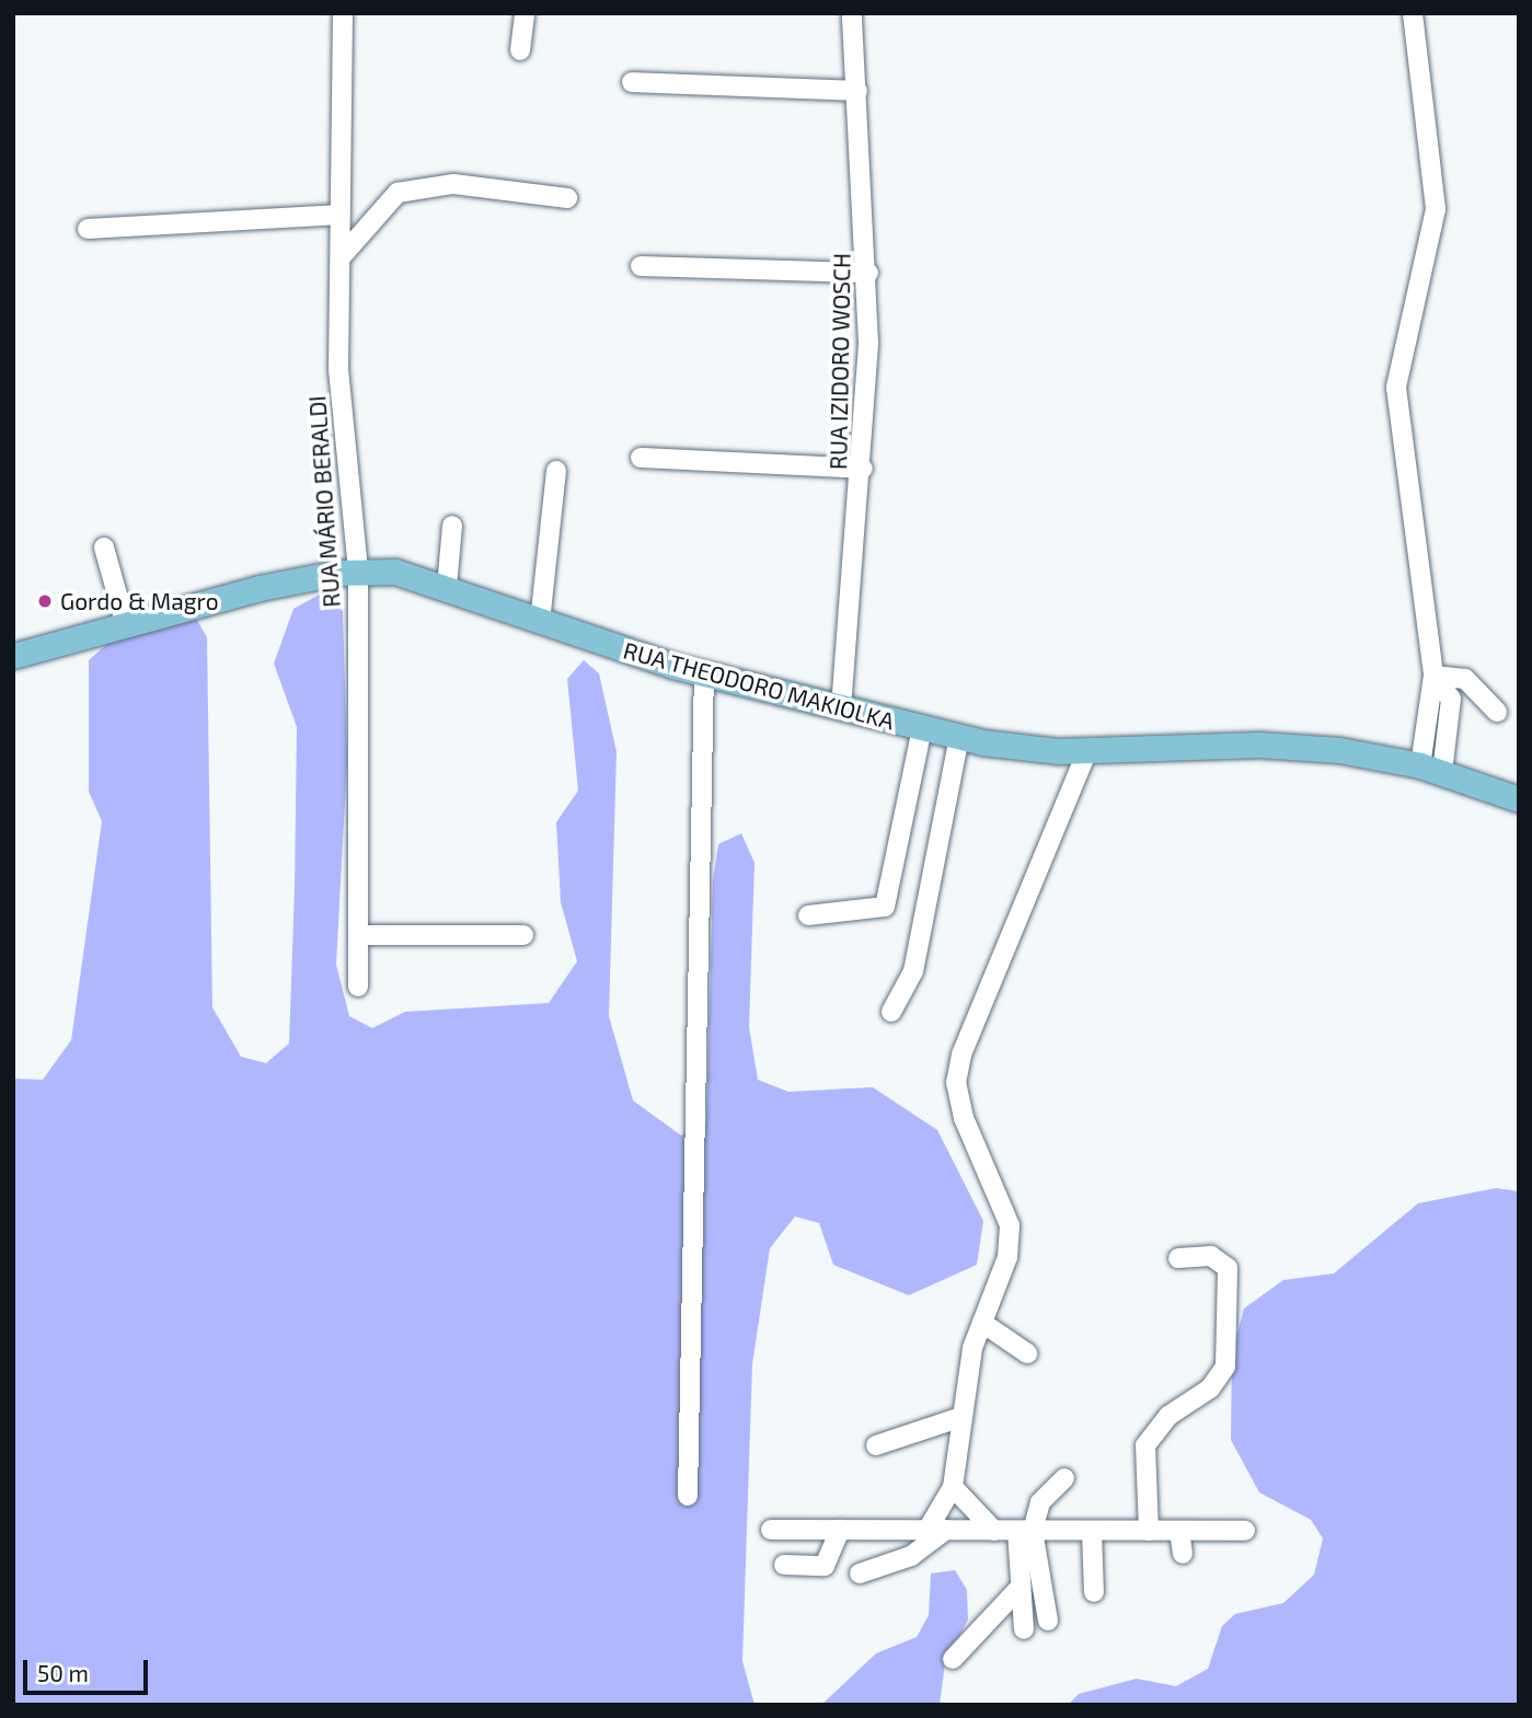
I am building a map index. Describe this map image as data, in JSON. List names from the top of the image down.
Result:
{
  "streets": {
    "main road": ["RUA THEODORO MAKIOLKA"],
    "street": ["RUA IZIDORO WOSCH", "RUA MÁRIO BERALDI"]
  },
  "crossings": [
    ["RUA IZIDORO WOSCH", "RUA THEODORO MAKIOLKA"],
    ["RUA MÁRIO BERALDI", "RUA THEODORO MAKIOLKA"]
  ],
  "places": ["Gordo & Magro"],
  "scale_bar": "50 m"
}
